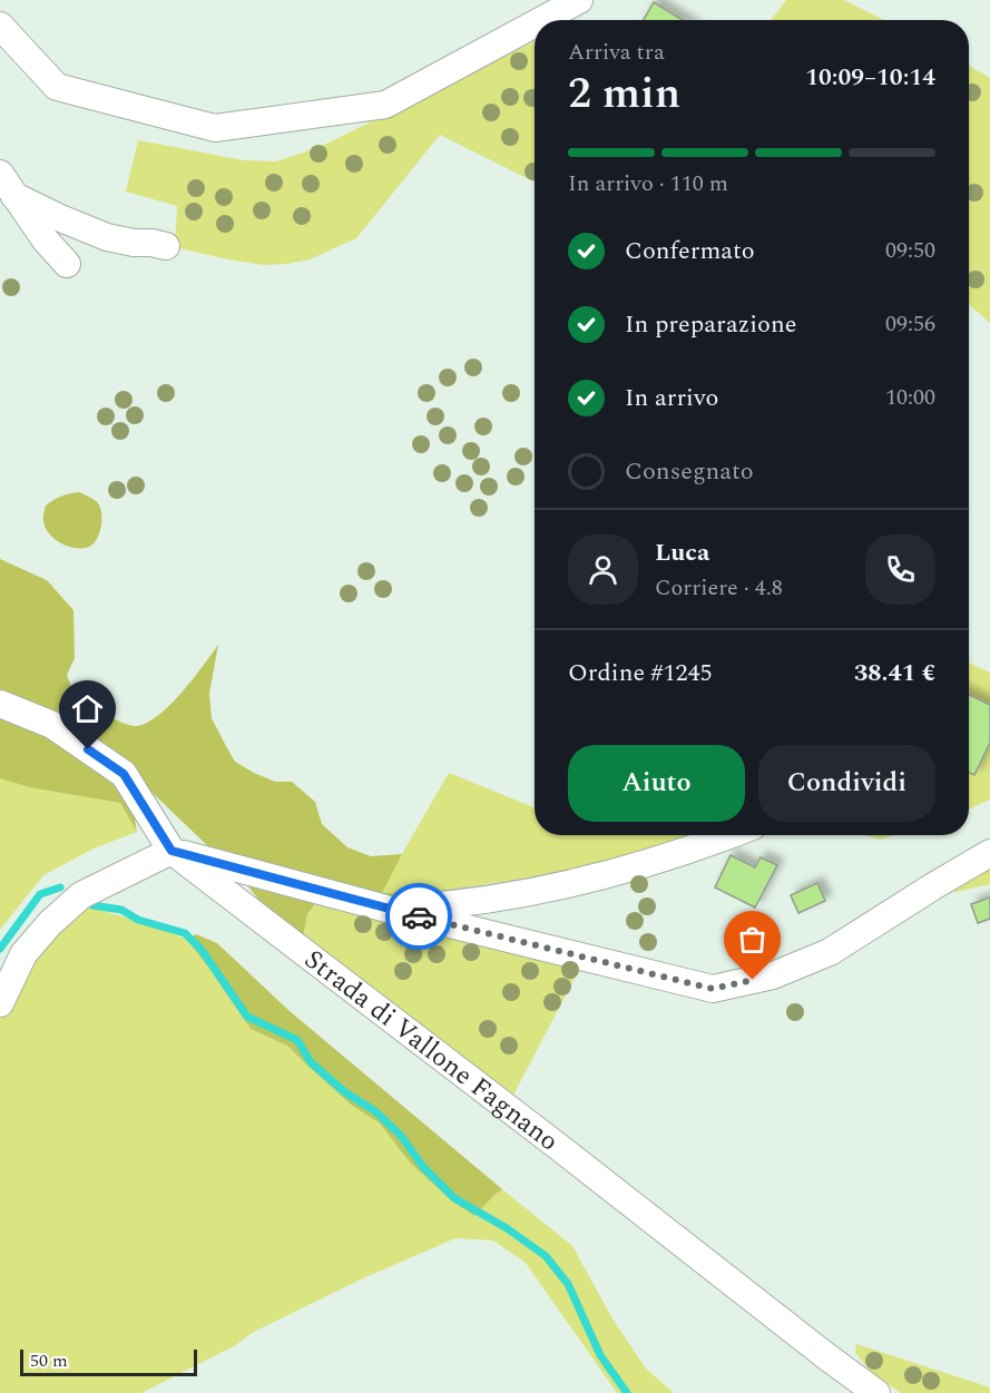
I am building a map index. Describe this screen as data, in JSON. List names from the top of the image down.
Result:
{
  "streets": {
    "street": ["Strada di Vallone Fagnano"]
  },
  "scale_bar": "50 m",
  "page": {
    "heading": ["2 min", "Arriva tra", "10:09–10:14"],
    "panel": [
      "Luca",
      "Corriere · 4.8",
      "Ordine #1245",
      "38.41 €"
    ],
    "bar": "In arrivo · 110 m",
    "list": [
      ["Confermato", "09:50"],
      ["In preparazione", "09:56"],
      ["In arrivo", "10:00"],
      "Consegnato"
    ],
    "buttons": ["Aiuto", "Condividi"],
    "scale": "50 m"
  }
}
